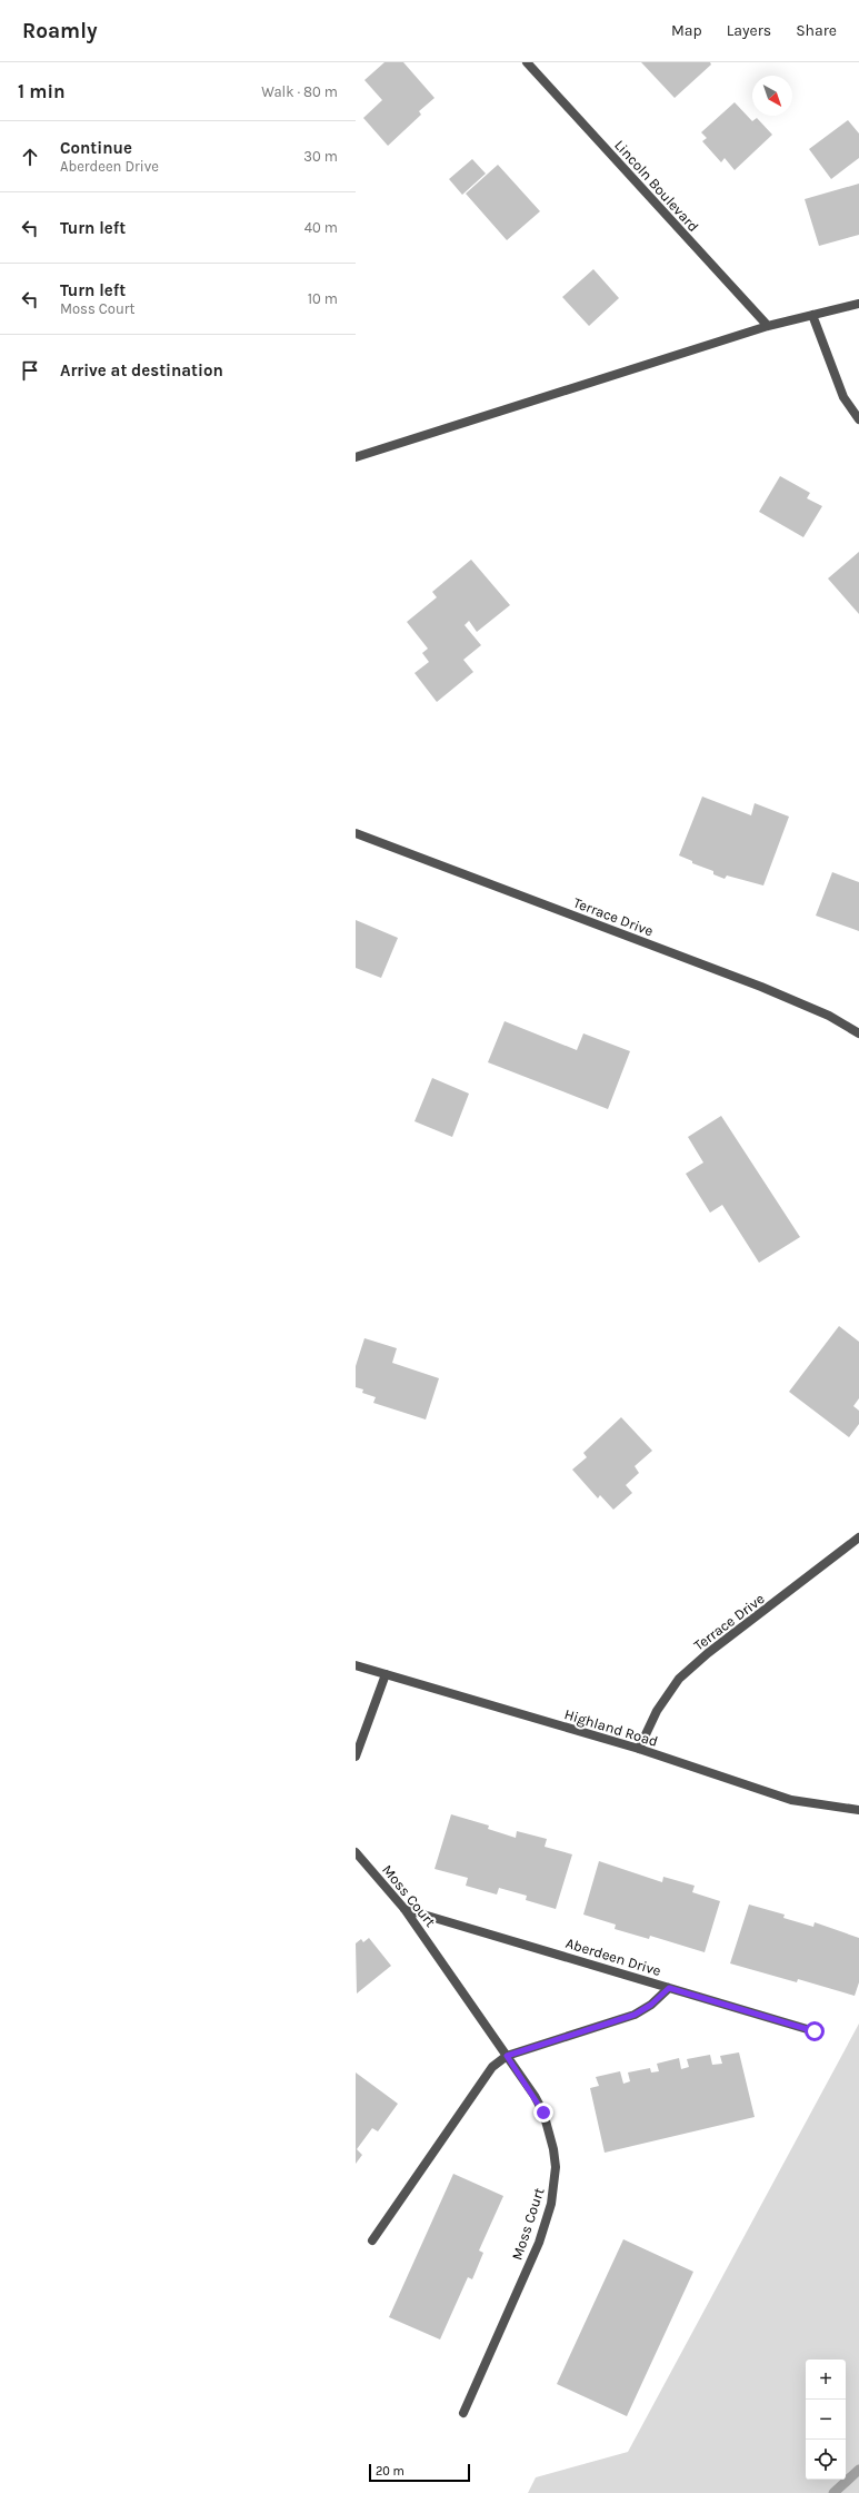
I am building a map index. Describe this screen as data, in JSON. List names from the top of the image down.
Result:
{
  "streets": {
    "street": [
      "Lincoln Boulevard",
      "Terrace Drive",
      "Highland Road",
      "Moss Court",
      "Aberdeen Drive"
    ]
  },
  "crossings": [
    ["Terrace Drive", "Highland Road"],
    ["Moss Court", "Aberdeen Drive"]
  ],
  "scale_bar": "20 m",
  "north": "bottom right",
  "page": {
    "header": "Roamly",
    "nav": ["Map", "Layers", "Share"],
    "heading": ["1 min", "Walk · 80 m"],
    "list": [
      ["Continue", "Aberdeen Drive", "30 m"],
      ["Turn left", "40 m"],
      ["Turn left", "Moss Court", "10 m"],
      "Arrive at destination"
    ],
    "map_buttons": ["+", "−"],
    "scale": "20 m"
  }
}
